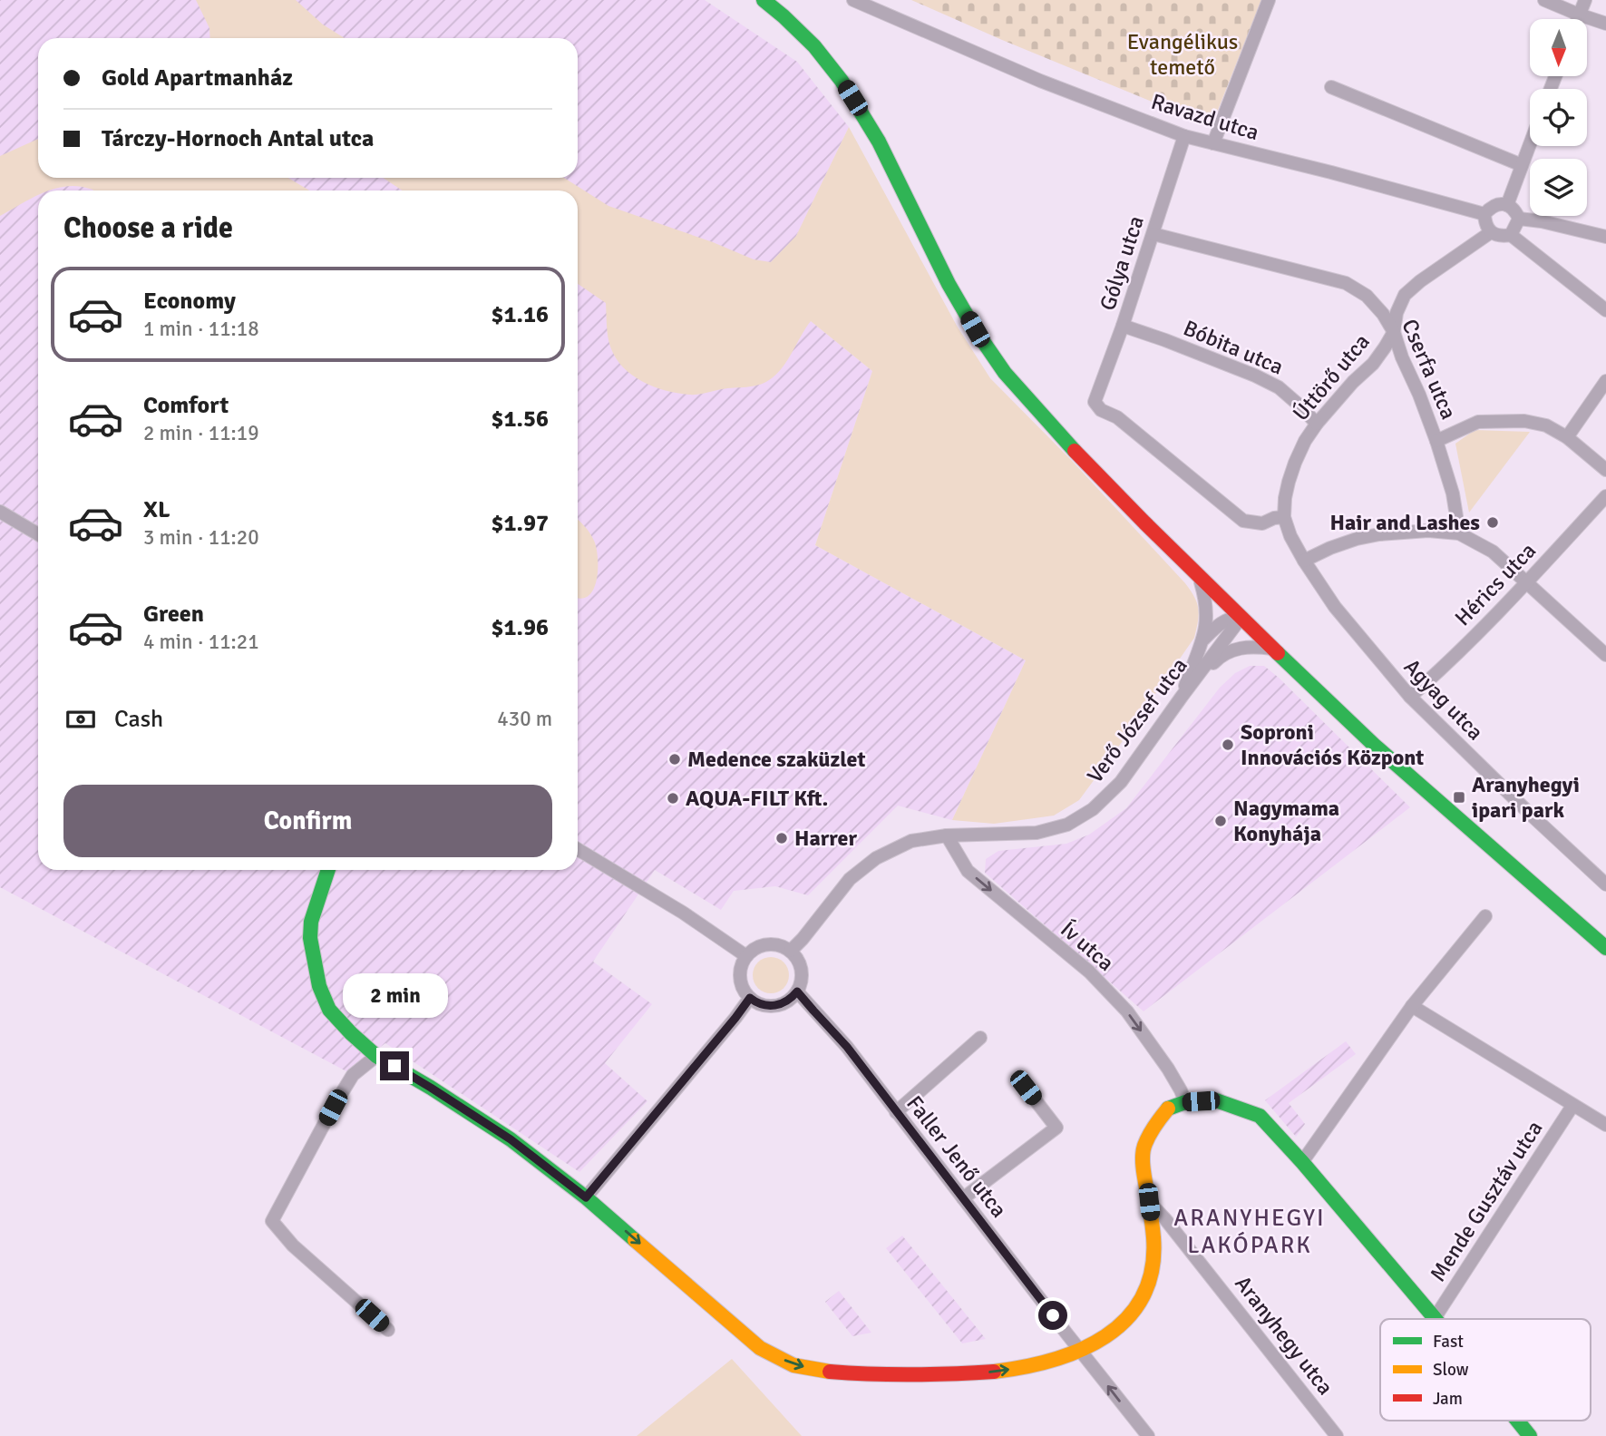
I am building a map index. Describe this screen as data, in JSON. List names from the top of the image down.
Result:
{
  "streets": {
    "street": [
      "Ravazd utca",
      "Gólya utca",
      "Bóbita utca",
      "Cserfa utca",
      "Úttörő utca",
      "Hérics utca",
      "Agyag utca",
      "Verő József utca",
      "Ív utca",
      "Faller Jenő utca",
      "Mende Gusztáv utca",
      "Aranyhegy utca"
    ]
  },
  "crossings": [
    ["Ravazd utca", "Gólya utca"],
    ["Ravazd utca", "Úttörő utca"],
    ["Gólya utca", "Bóbita utca"],
    ["Gólya utca", "Cserfa utca"],
    ["Gólya utca", "Úttörő utca"],
    ["Gólya utca", "Agyag utca"],
    ["Bóbita utca", "Úttörő utca"],
    ["Cserfa utca", "Úttörő utca"],
    ["Úttörő utca", "Agyag utca"],
    ["Hérics utca", "Agyag utca"],
    ["Verő József utca", "Ív utca"],
    ["Verő József utca", "Faller Jenő utca"]
  ],
  "one_way": ["Ív utca"],
  "districts": ["ARANYHEGYI LAKÓPARK"],
  "parks": ["Evangélikus temető"],
  "places": {
    "other": [
      "Hair and Lashes",
      "Soproni Innovációs Központ",
      "Medence szaküzlet",
      "AQUA-FILT Kft.",
      "Nagymama Konyhája",
      "Harrer"
    ],
    "transit": ["Aranyhegyi ipari park"]
  },
  "legend": ["Fast", "Slow", "Jam"],
  "north": "bottom",
  "page": {
    "banner": ["Gold Apartmanház", "Tárczy-Hornoch Antal utca"],
    "heading": "Choose a ride",
    "list": [
      {
        "name": "Economy",
        "note": "1 min · 11:18",
        "value": "$1.16"
      },
      {
        "name": "Comfort",
        "note": "2 min · 11:19",
        "value": "$1.56"
      },
      {
        "name": "XL",
        "note": "3 min · 11:20",
        "value": "$1.97"
      },
      {
        "name": "Green",
        "note": "4 min · 11:21",
        "value": "$1.96"
      }
    ],
    "pay": ["Cash", "430 m"],
    "buttons": "Confirm",
    "bubble": "2 min"
  }
}
